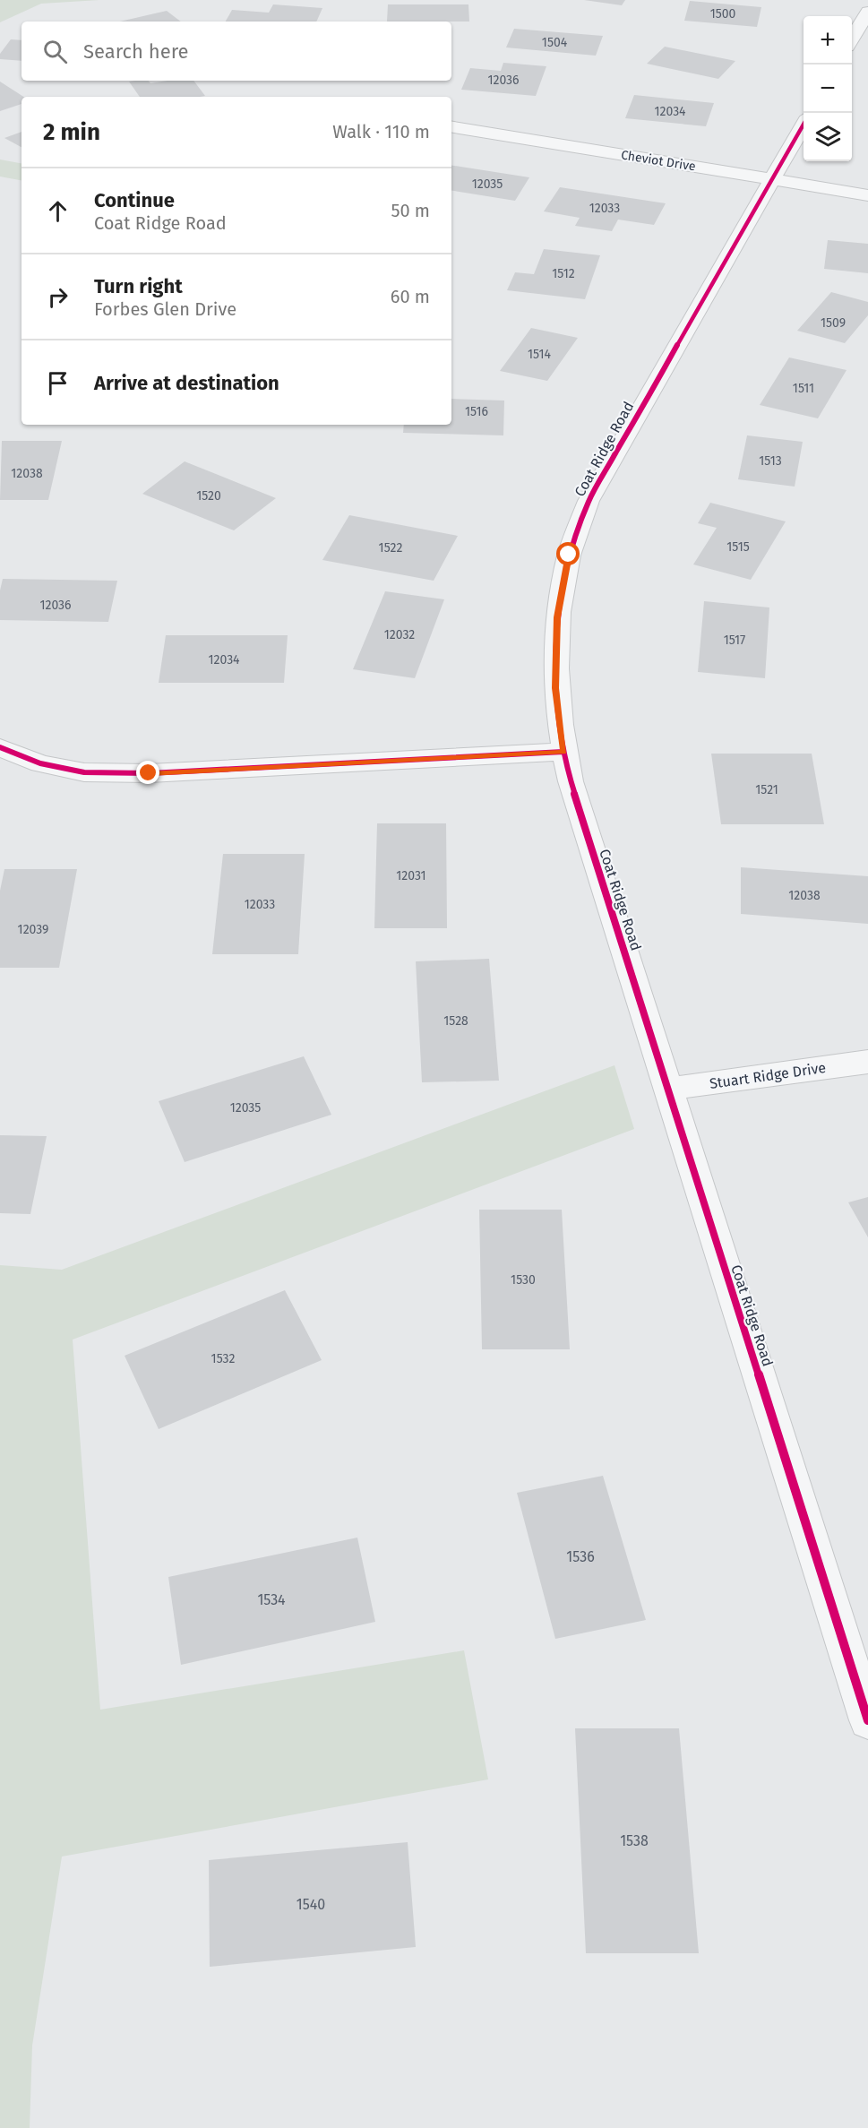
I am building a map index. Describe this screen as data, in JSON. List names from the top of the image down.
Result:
{
  "streets": {
    "street": ["Cheviot Drive", "Coat Ridge Road", "Stuart Ridge Drive"]
  },
  "crossings": [
    ["Cheviot Drive", "Coat Ridge Road"],
    ["Coat Ridge Road", "Stuart Ridge Drive"]
  ],
  "house_numbers": [
    "1500",
    "1504",
    "12036",
    "12034",
    "12035",
    "12033",
    "1512",
    "1509",
    "1514",
    "1511",
    "1516",
    "1513",
    "12038",
    "1520",
    "1515",
    "1522",
    "12036",
    "12032",
    "1517",
    "12034",
    "1521",
    "12031",
    "12038",
    "12033",
    "12039",
    "1528",
    "12035",
    "1530",
    "1532",
    "1536",
    "1534",
    "1538",
    "1540"
  ],
  "page": {
    "map_buttons": ["+", "−"],
    "search": "Search here",
    "heading": ["2 min", "Walk · 110 m"],
    "list": [
      ["Continue", "Coat Ridge Road", "50 m"],
      ["Turn right", "Forbes Glen Drive", "60 m"],
      "Arrive at destination"
    ]
  }
}
